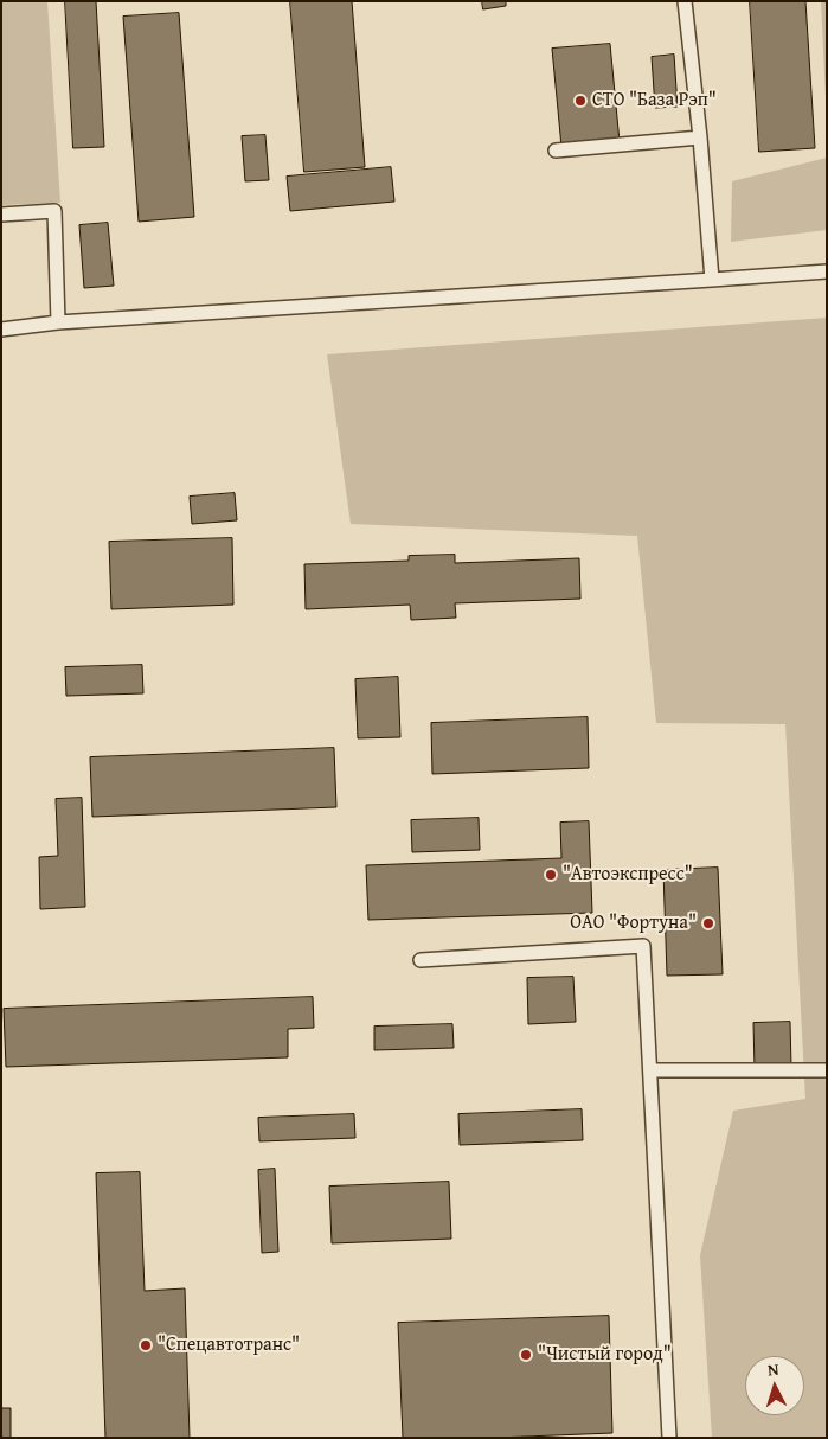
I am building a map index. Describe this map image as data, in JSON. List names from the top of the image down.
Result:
{
  "places": [
    "СТО \"База Рэп\"",
    "\"Автоэкспресс\"",
    "ОАО \"Фортуна\"",
    "\"Спецавтотранс\"",
    "\"Чистый город\""
  ],
  "north": "top"
}
